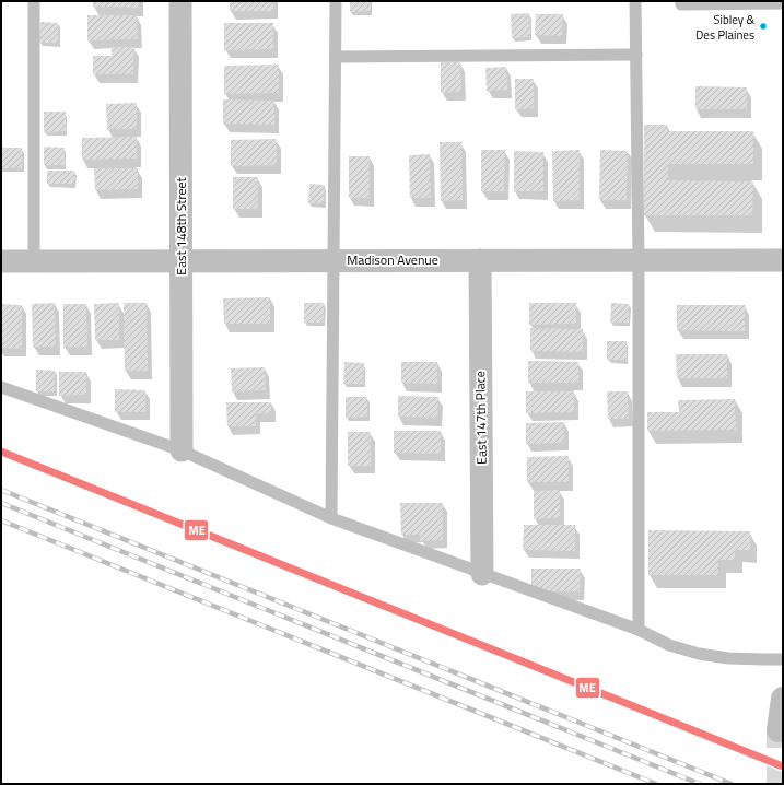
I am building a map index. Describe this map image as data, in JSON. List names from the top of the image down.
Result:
{
  "streets": {
    "street": ["East 148th Street", "Madison Avenue", "East 147th Place"]
  },
  "crossings": [
    ["East 148th Street", "Madison Avenue"],
    ["Madison Avenue", "East 147th Place"]
  ],
  "places": ["Sibley & Des Plaines"],
  "lines": ["transit line ME"]
}
